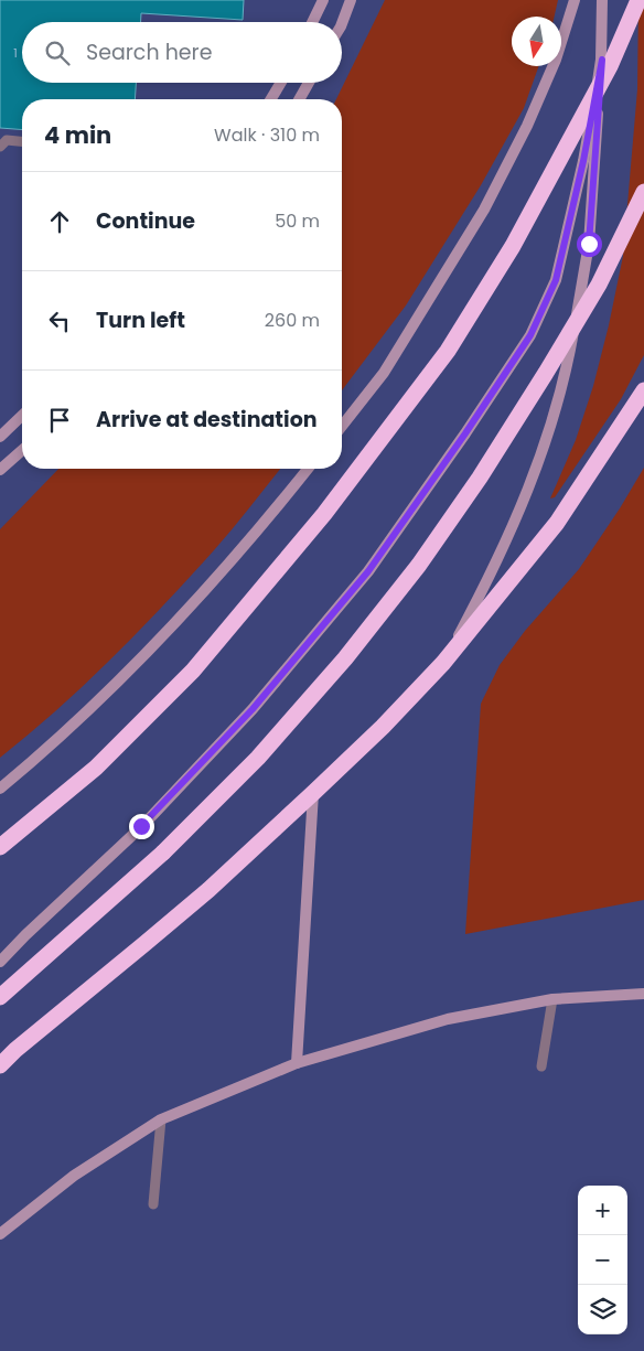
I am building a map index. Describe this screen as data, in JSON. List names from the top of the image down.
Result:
{
  "house_numbers": ["1"],
  "north": "bottom",
  "page": {
    "search": "Search here",
    "heading": ["4 min", "Walk · 310 m"],
    "list": [
      ["Continue", "50 m"],
      ["Turn left", "260 m"],
      "Arrive at destination"
    ],
    "map_buttons": ["+", "−"]
  }
}
